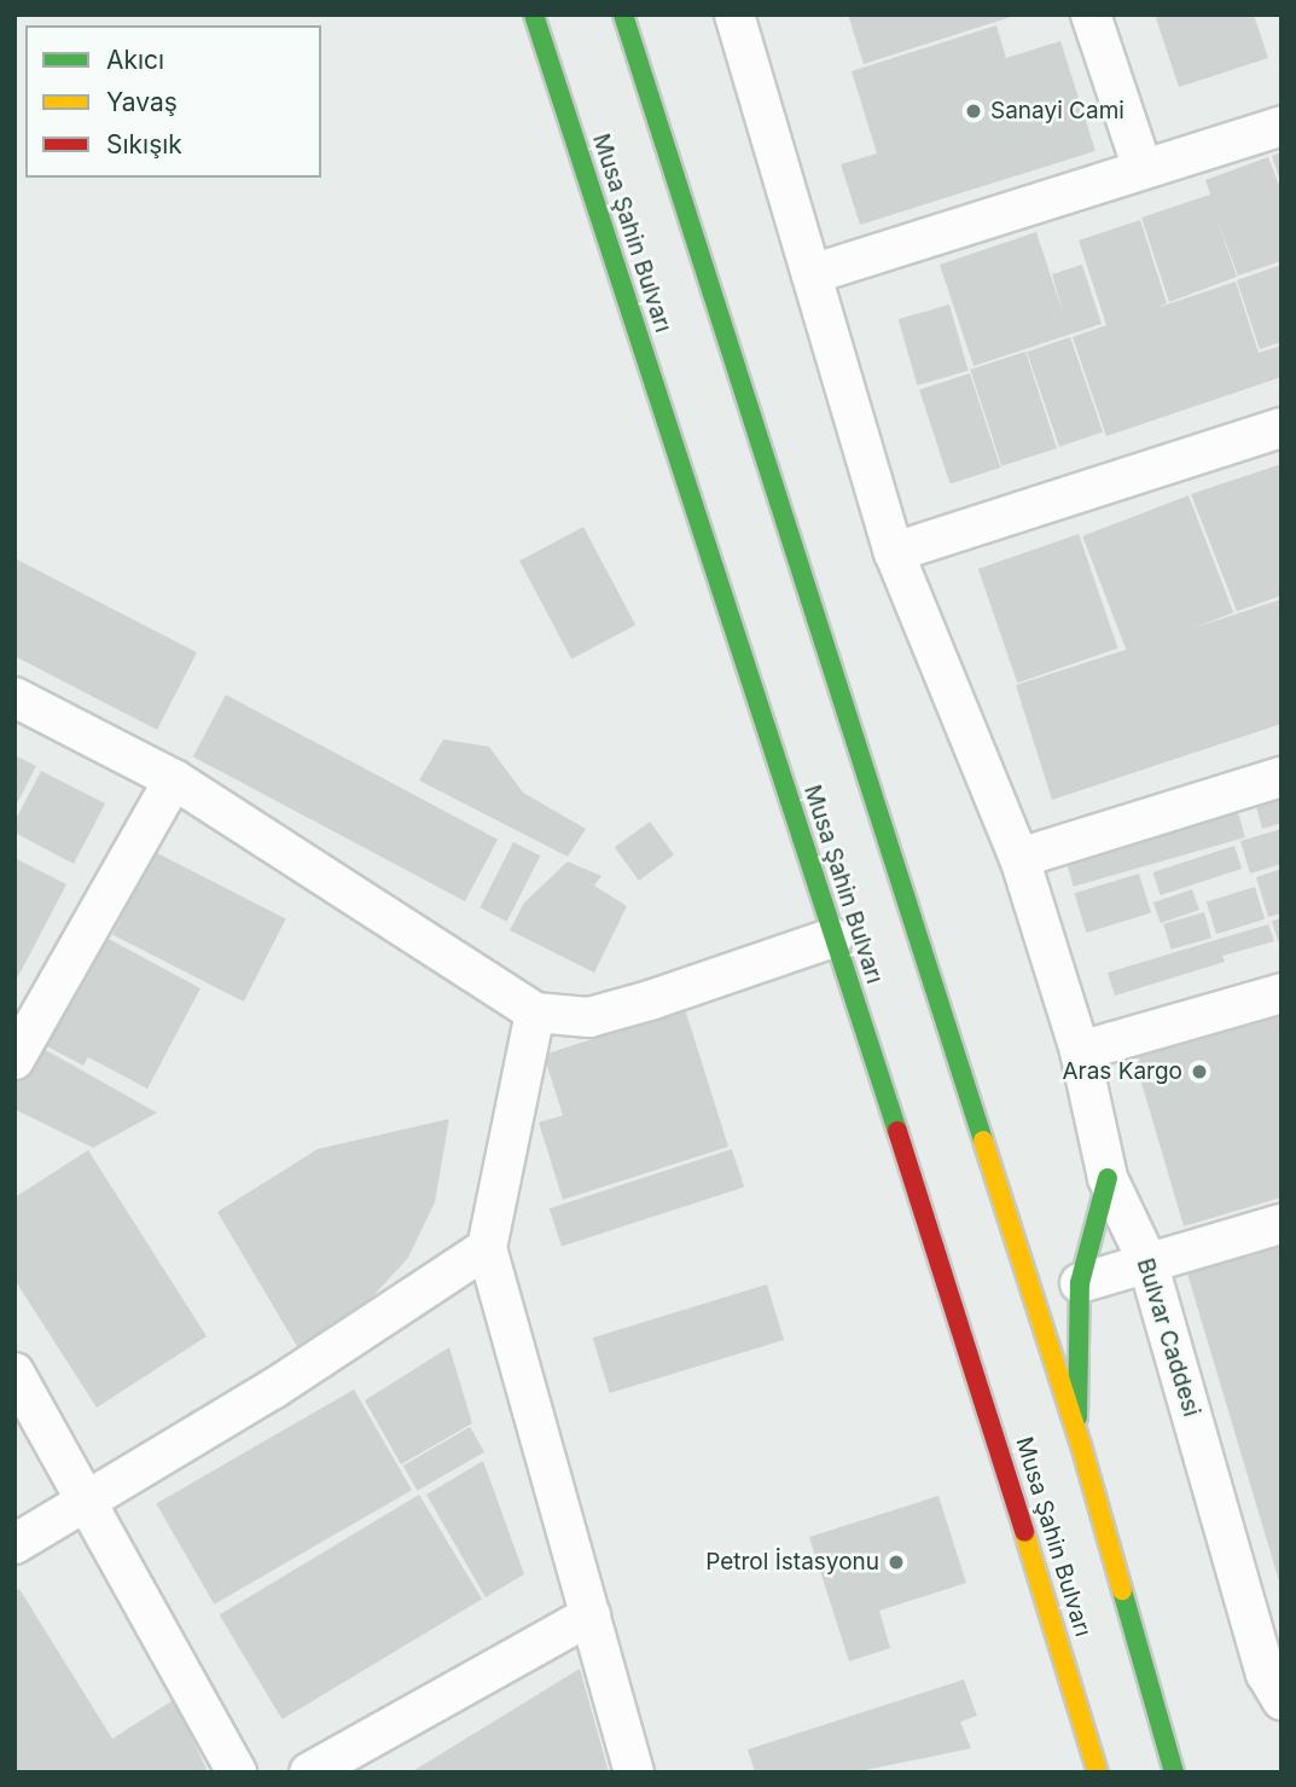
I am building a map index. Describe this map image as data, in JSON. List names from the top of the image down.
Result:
{
  "streets": {
    "main road": ["Musa Şahin Bulvarı"],
    "street": ["Bulvar Caddesi"]
  },
  "places": ["Sanayi Cami", "Aras Kargo", "Petrol İstasyonu"],
  "legend": ["Akıcı", "Yavaş", "Sıkışık"]
}
